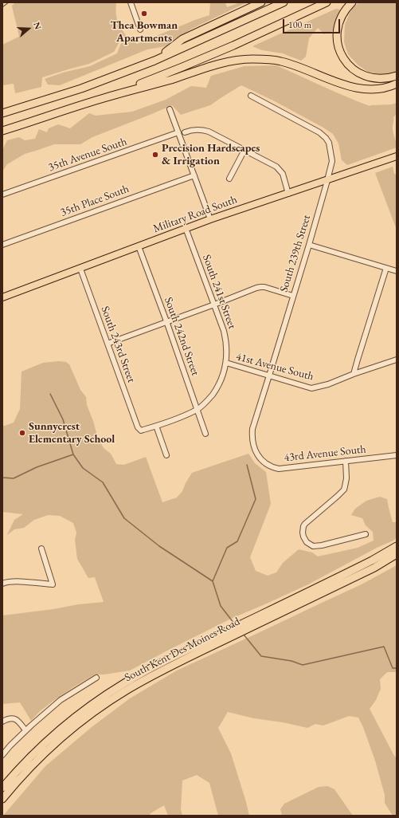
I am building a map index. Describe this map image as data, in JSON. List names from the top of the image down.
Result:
{
  "streets": {
    "highway": ["South Kent Des Moines Road"],
    "main road": ["Military Road South"],
    "street": [
      "35th Avenue South",
      "35th Place South",
      "South 239th Street",
      "South 241st Street",
      "South 242nd Street",
      "South 243rd Street",
      "41st Avenue South",
      "43rd Avenue South"
    ]
  },
  "crossings": [
    ["Military Road South", "South 239th Street"],
    ["Military Road South", "South 241st Street"],
    ["Military Road South", "South 242nd Street"],
    ["Military Road South", "South 243rd Street"],
    ["South 239th Street", "41st Avenue South"],
    ["South 239th Street", "43rd Avenue South"],
    ["South 241st Street", "41st Avenue South"],
    ["South 242nd Street", "41st Avenue South"],
    ["South 243rd Street", "41st Avenue South"]
  ],
  "places": ["Thea Bowman Apartments", "Precision Hardscapes & Irrigation", "Sunnycrest Elementary School"],
  "scale_bar": "100 m",
  "north": "right"
}
